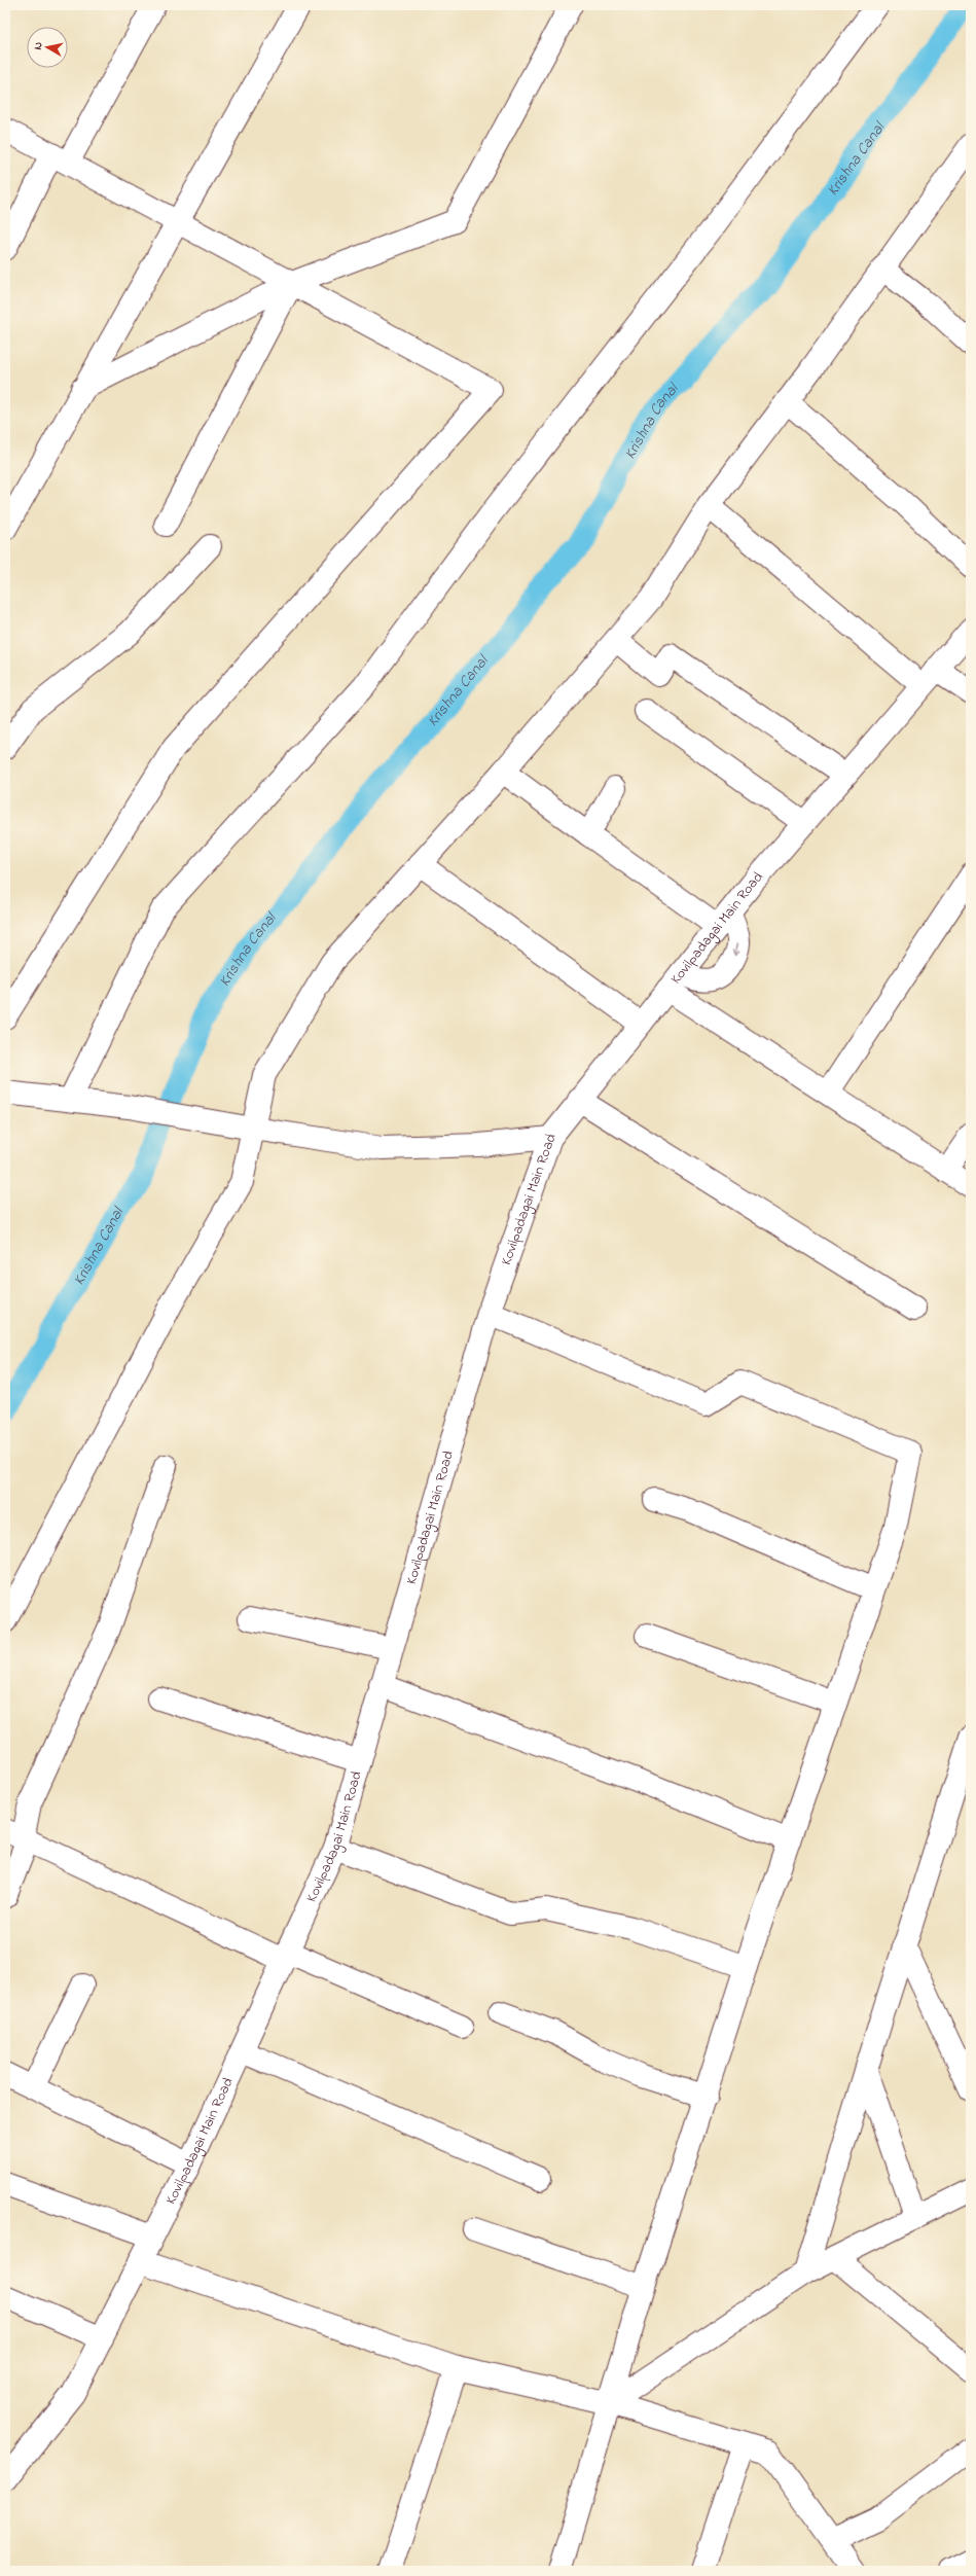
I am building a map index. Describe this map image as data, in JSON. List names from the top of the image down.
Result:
{
  "streets": {
    "street": ["Kovilpadagai Main Road"]
  },
  "water": ["Krishna Canal"],
  "north": "left"
}
